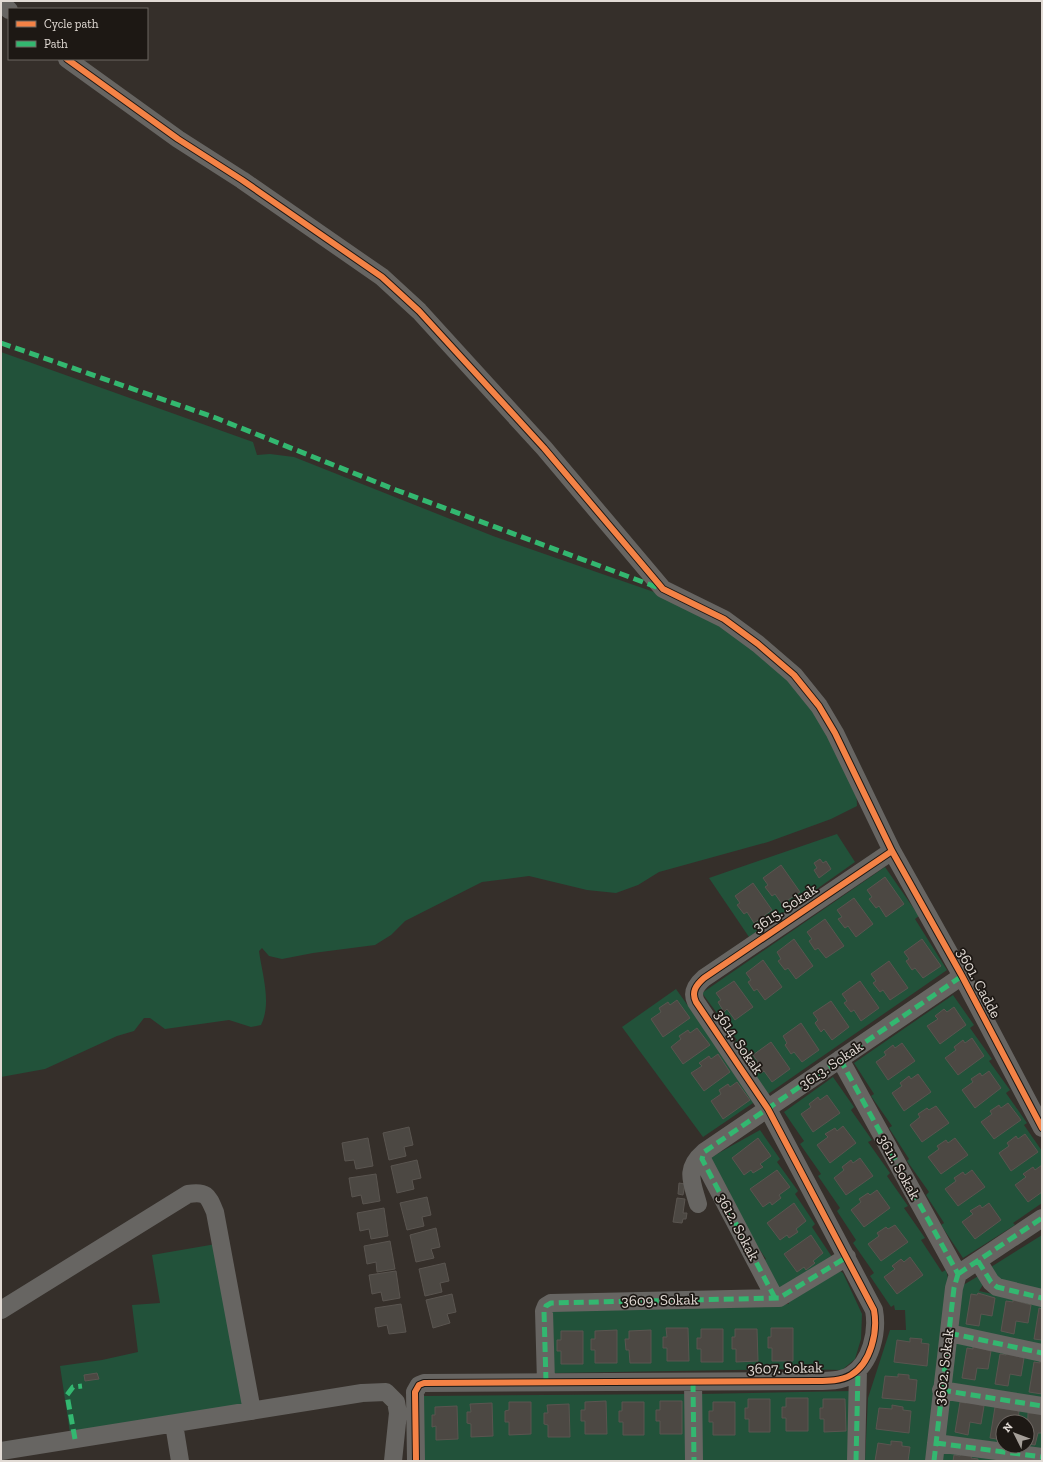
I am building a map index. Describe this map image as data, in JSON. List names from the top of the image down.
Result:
{
  "streets": {
    "street": [
      "3615. Sokak",
      "3601. Cadde",
      "3614. Sokak",
      "3613. Sokak",
      "3611. Sokak",
      "3612. Sokak",
      "3609. Sokak",
      "3602. Sokak",
      "3607. Sokak"
    ]
  },
  "crossings": [
    ["3615. Sokak", "3601. Cadde"],
    ["3615. Sokak", "3614. Sokak"],
    ["3601. Cadde", "3613. Sokak"],
    ["3614. Sokak", "3613. Sokak"],
    ["3614. Sokak", "3607. Sokak"],
    ["3613. Sokak", "3611. Sokak"],
    ["3613. Sokak", "3612. Sokak"],
    ["3613. Sokak", "3607. Sokak"],
    ["3611. Sokak", "3602. Sokak"],
    ["3612. Sokak", "3609. Sokak"],
    ["3609. Sokak", "3607. Sokak"]
  ],
  "legend": ["Cycle path", "Path"],
  "north": "top left"
}
